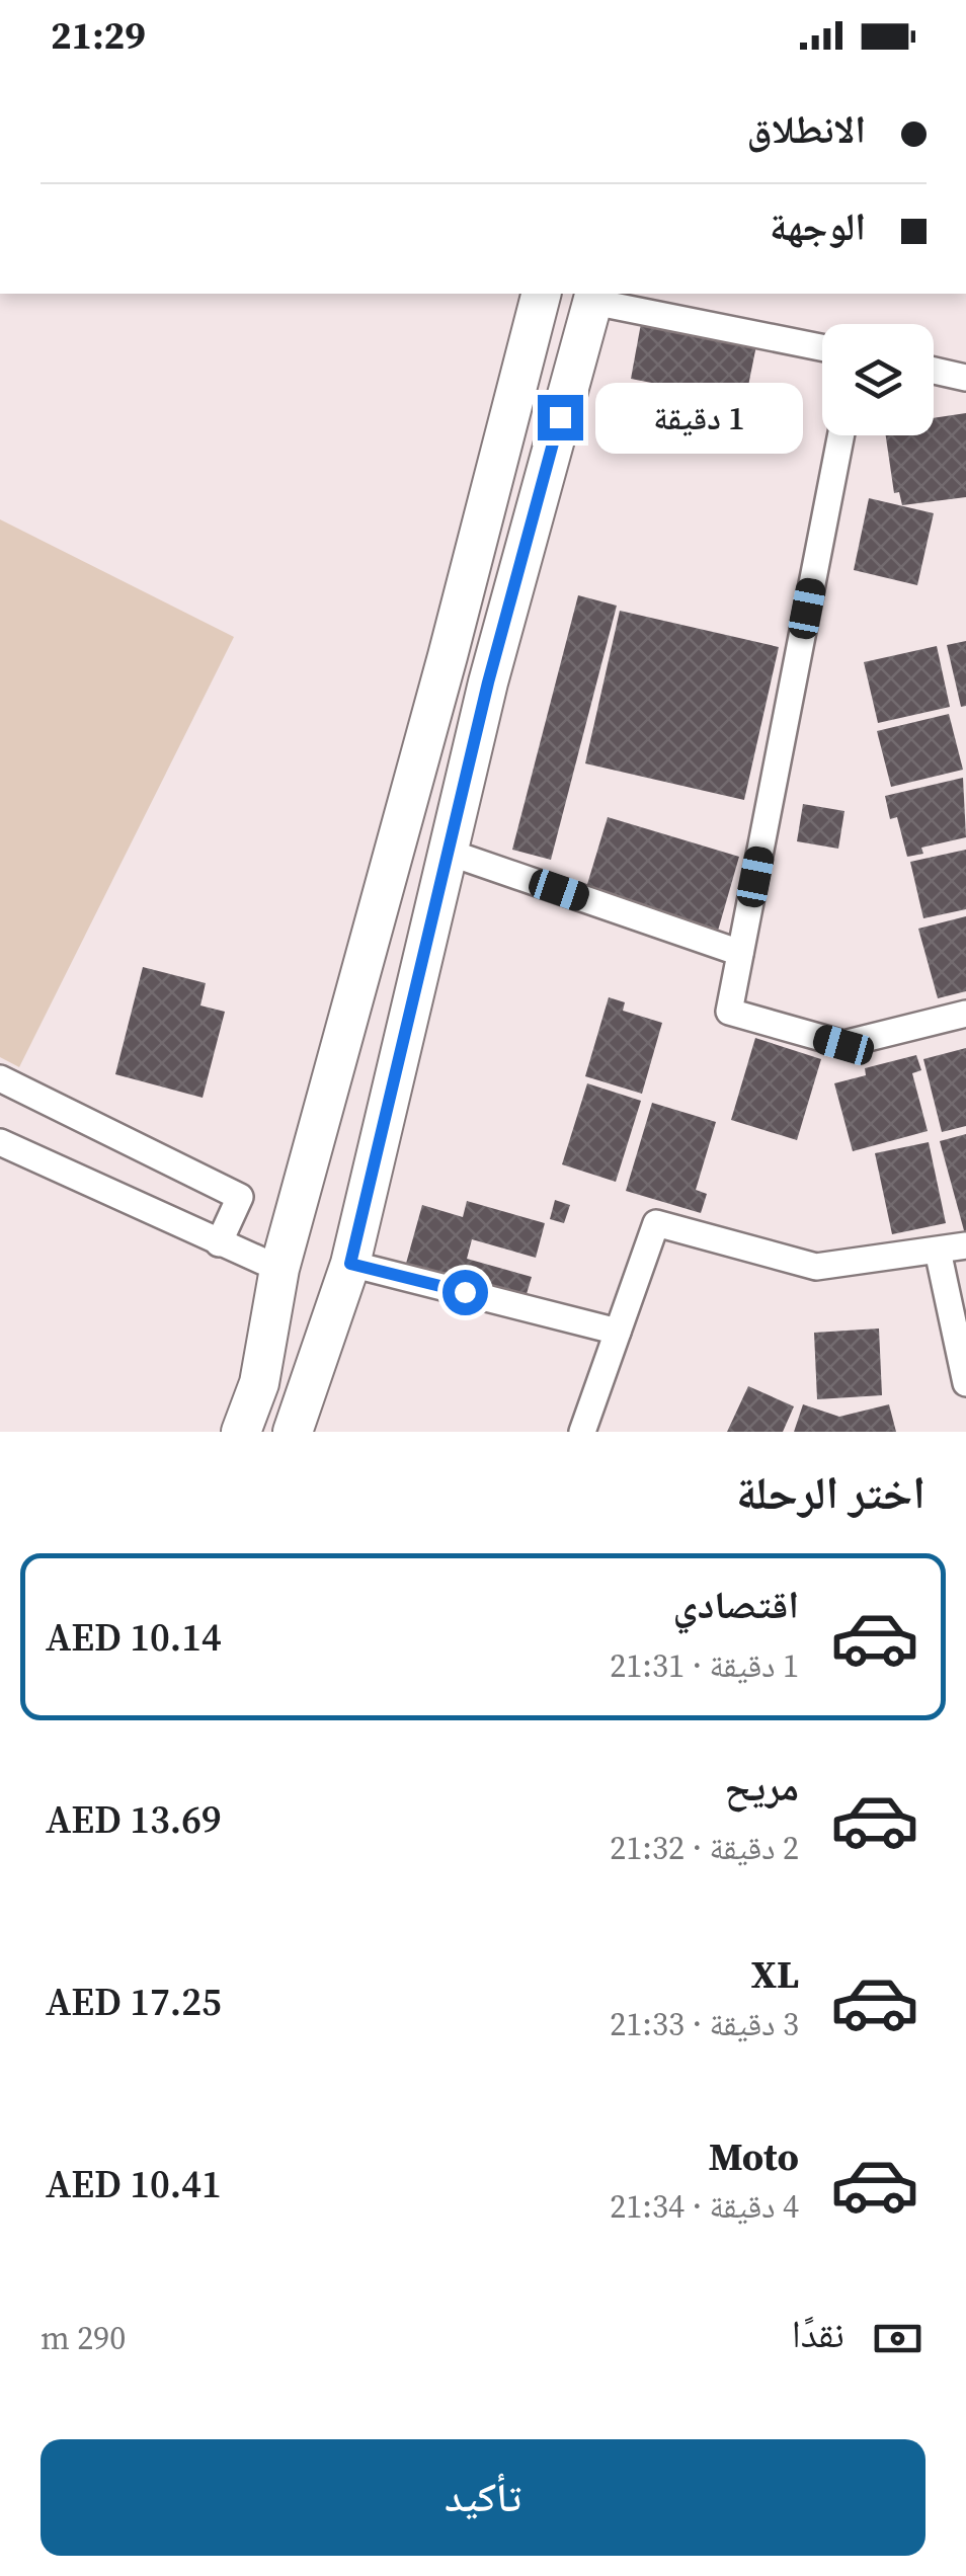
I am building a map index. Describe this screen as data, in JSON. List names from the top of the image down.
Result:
{
  "page": {
    "status": "21:29",
    "banner": ["الانطلاق", "الوجهة"],
    "bubble": "1 دقيقة",
    "heading": "اختر الرحلة",
    "list": [
      {
        "name": "اقتصادي",
        "note": "1 دقيقة · 21:31",
        "value": "AED 10.14"
      },
      {
        "name": "مريح",
        "note": "2 دقيقة · 21:32",
        "value": "AED 13.69"
      },
      {
        "name": "XL",
        "note": "3 دقيقة · 21:33",
        "value": "AED 17.25"
      },
      {
        "name": "Moto",
        "note": "4 دقيقة · 21:34",
        "value": "AED 10.41"
      }
    ],
    "pay": ["نقدًا", "290 m"],
    "buttons": "تأكيد"
  }
}
